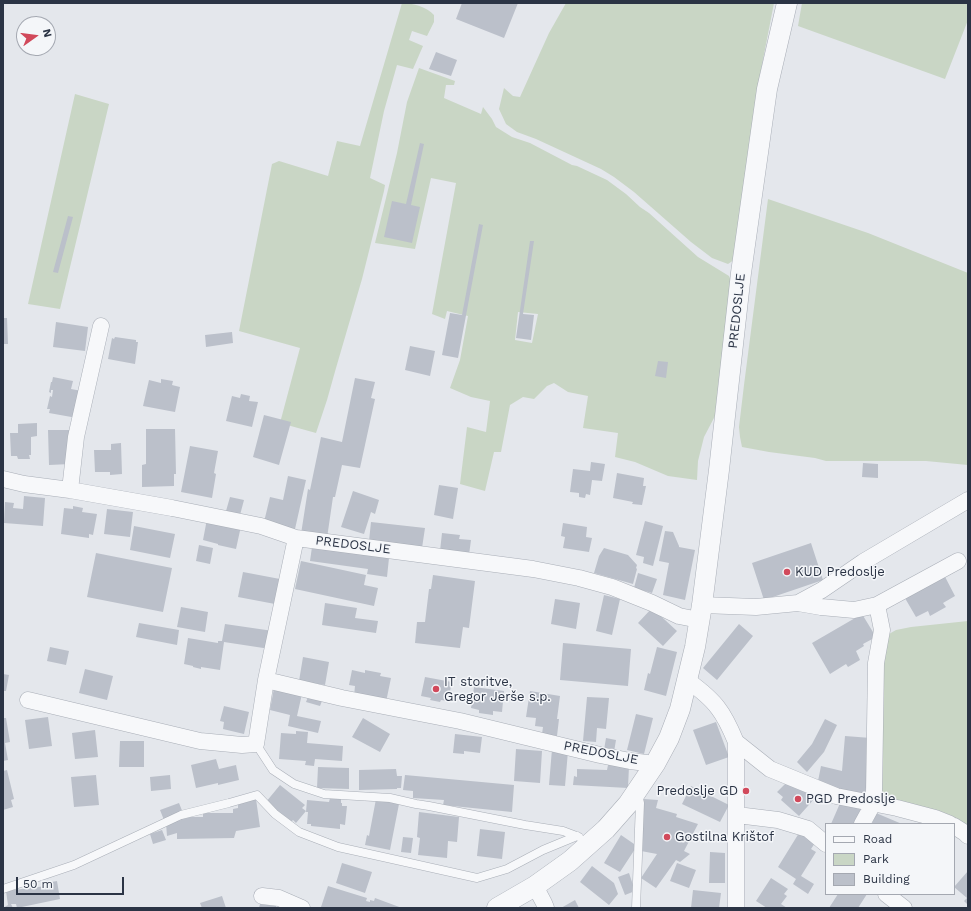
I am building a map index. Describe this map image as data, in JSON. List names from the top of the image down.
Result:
{
  "streets": {
    "street": ["PREDOSLJE"]
  },
  "places": [
    "KUD Predoslje",
    "IT storitve, Gregor Jerše s.p.",
    "Predoslje GD",
    "PGD Predoslje",
    "Gostilna Krištof"
  ],
  "legend": ["Road", "Park", "Building"],
  "scale_bar": "50 m",
  "north": "right"
}
